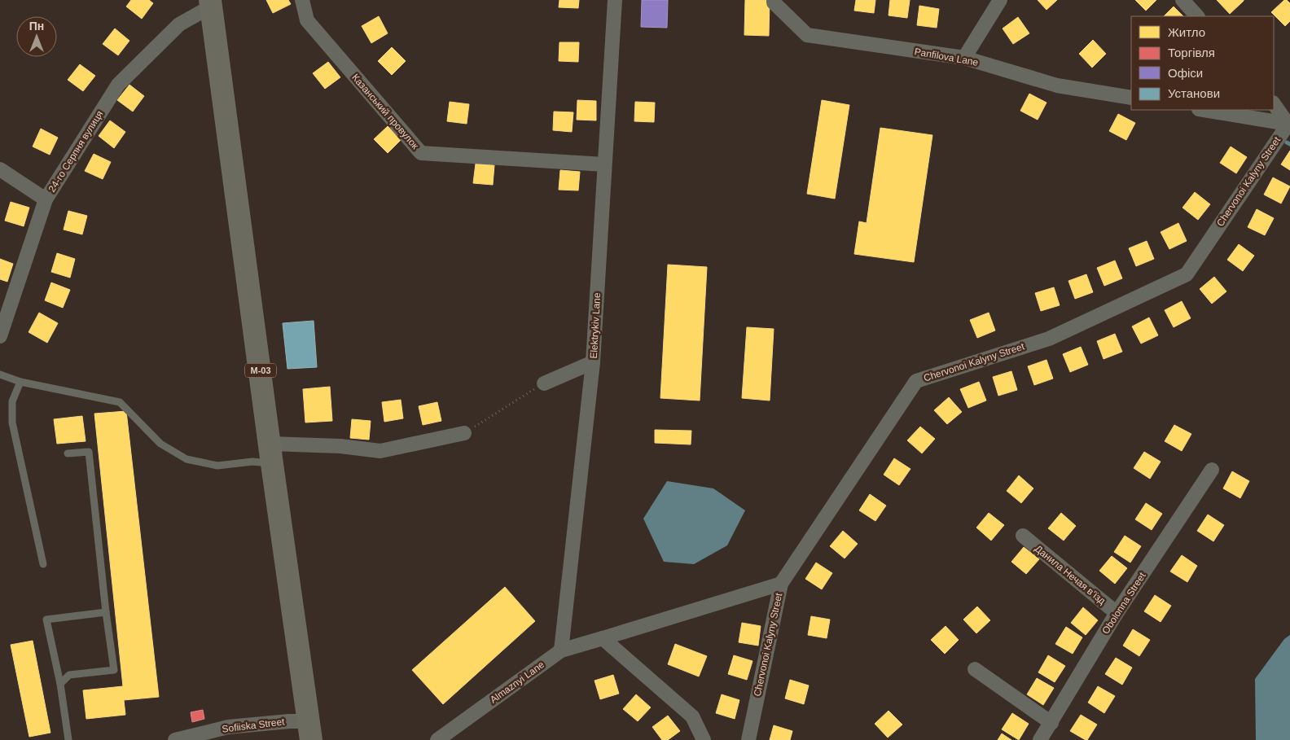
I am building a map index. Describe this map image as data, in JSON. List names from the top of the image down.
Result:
{
  "streets": {
    "highway": ["М-03"],
    "street": [
      "Panfilova Lane",
      "Казанський провулок",
      "24-го Серпня вулиця",
      "Chervonoi Kalyny Street",
      "Elektrykiv Lane",
      "Данила Нечая в’їзд",
      "Obolonna Street",
      "Almaznyi Lane",
      "Sofiiska Street"
    ]
  },
  "crossings": [
    ["Казанський провулок", "Elektrykiv Lane"],
    ["24-го Серпня вулиця", "М-03"],
    ["Chervonoi Kalyny Street", "Almaznyi Lane"],
    ["Elektrykiv Lane", "Almaznyi Lane"],
    ["М-03", "Sofiiska Street"],
    ["Данила Нечая в’їзд", "Obolonna Street"]
  ],
  "legend": [
    "Житло",
    "Торгівля",
    "Офіси",
    "Установи"
  ],
  "north": "top"
}
